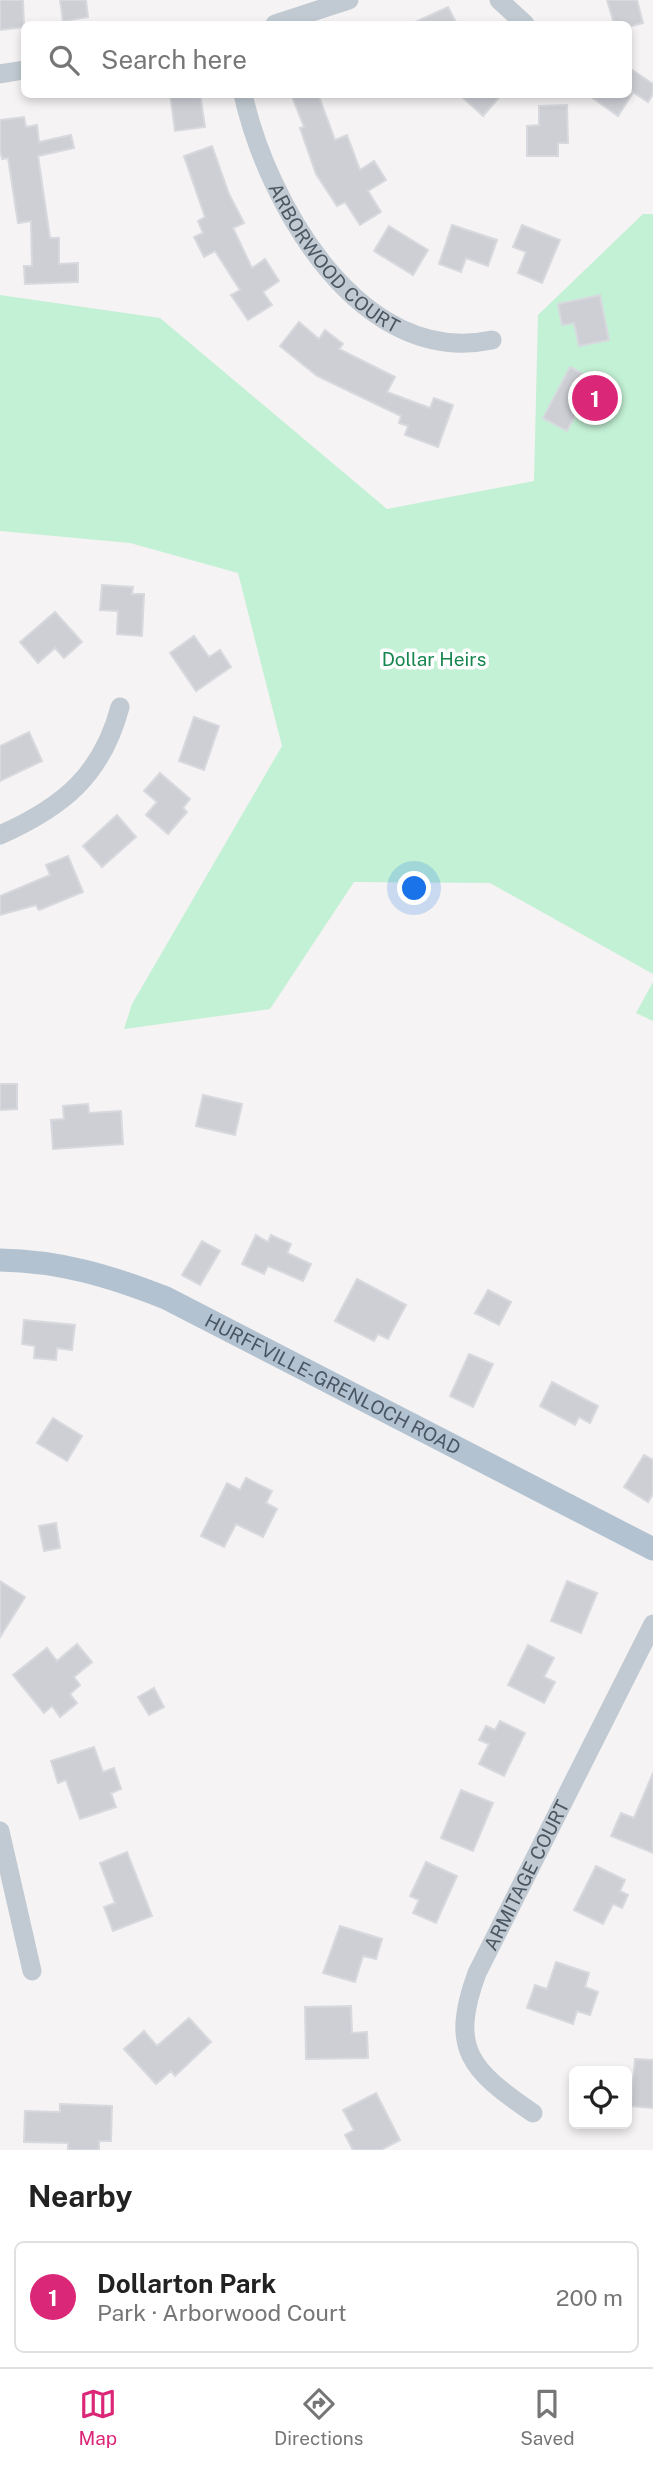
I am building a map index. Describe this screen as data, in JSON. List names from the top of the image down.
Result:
{
  "streets": {
    "main road": ["HURFFVILLE-GRENLOCH ROAD"],
    "street": ["ARBORWOOD COURT", "ARMITAGE COURT"]
  },
  "parks": ["Dollar Heirs"],
  "page": {
    "search": "Search here",
    "pins": "1",
    "heading": "Nearby",
    "list": [
      {
        "mark": "1",
        "name": "Dollarton Park",
        "note": "Park · Arborwood Court",
        "value": "200 m"
      }
    ],
    "nav": ["Map", "Directions", "Saved"]
  }
}
